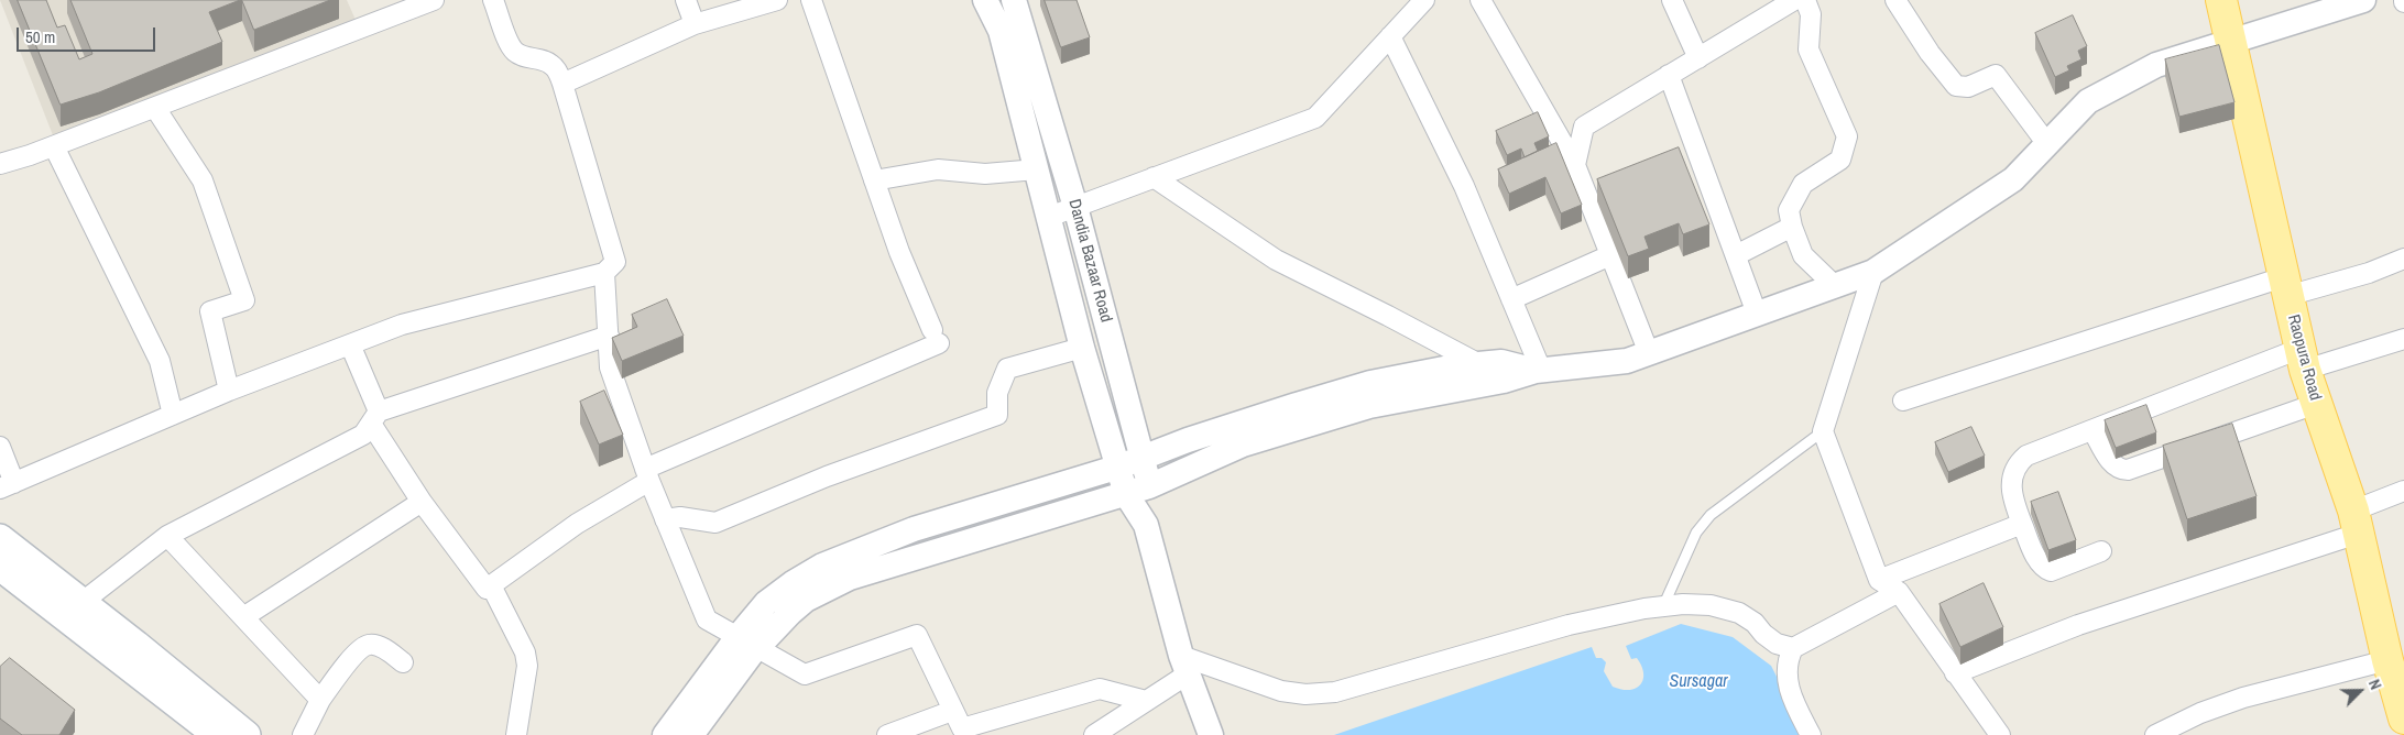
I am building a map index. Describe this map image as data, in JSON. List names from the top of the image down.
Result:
{
  "streets": {
    "main road": ["Raopura Road"],
    "street": ["Dandia Bazaar Road"]
  },
  "water": ["Sursagar"],
  "scale_bar": "50 m",
  "north": "top right"
}
